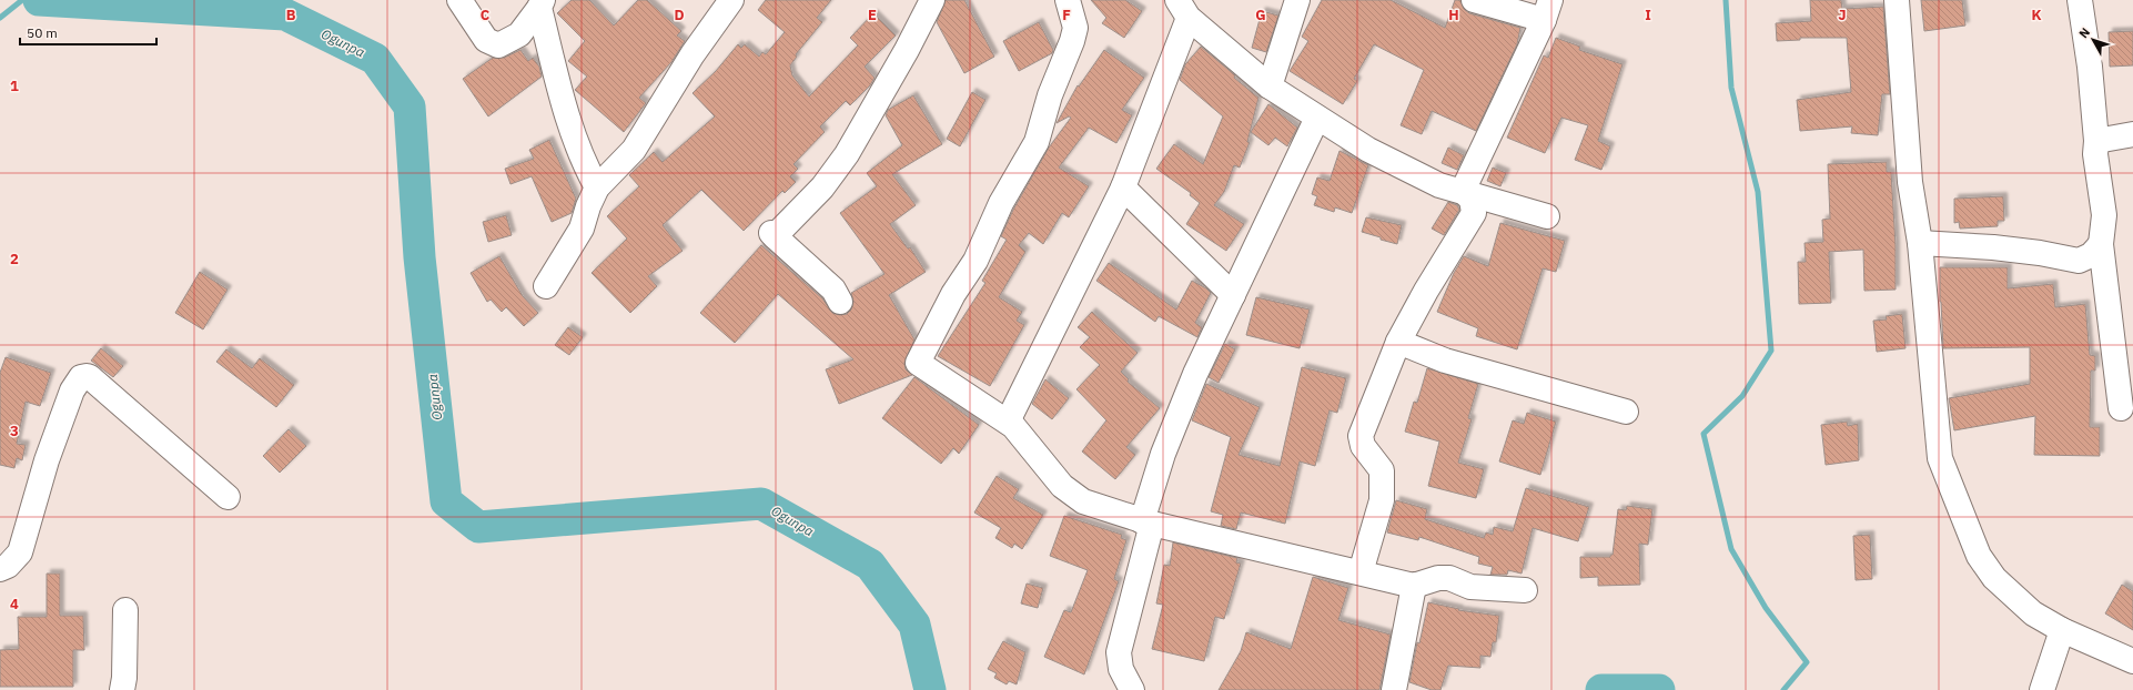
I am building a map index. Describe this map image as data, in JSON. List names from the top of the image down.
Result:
{
  "water": ["Ogunpa"],
  "scale_bar": "50 m",
  "north": "top left",
  "grid": {
    "columns": [
      "B",
      "C",
      "D",
      "E",
      "F",
      "G",
      "H",
      "I",
      "J",
      "K"
    ],
    "rows": [
      "1",
      "2",
      "3",
      "4"
    ]
  }
}
